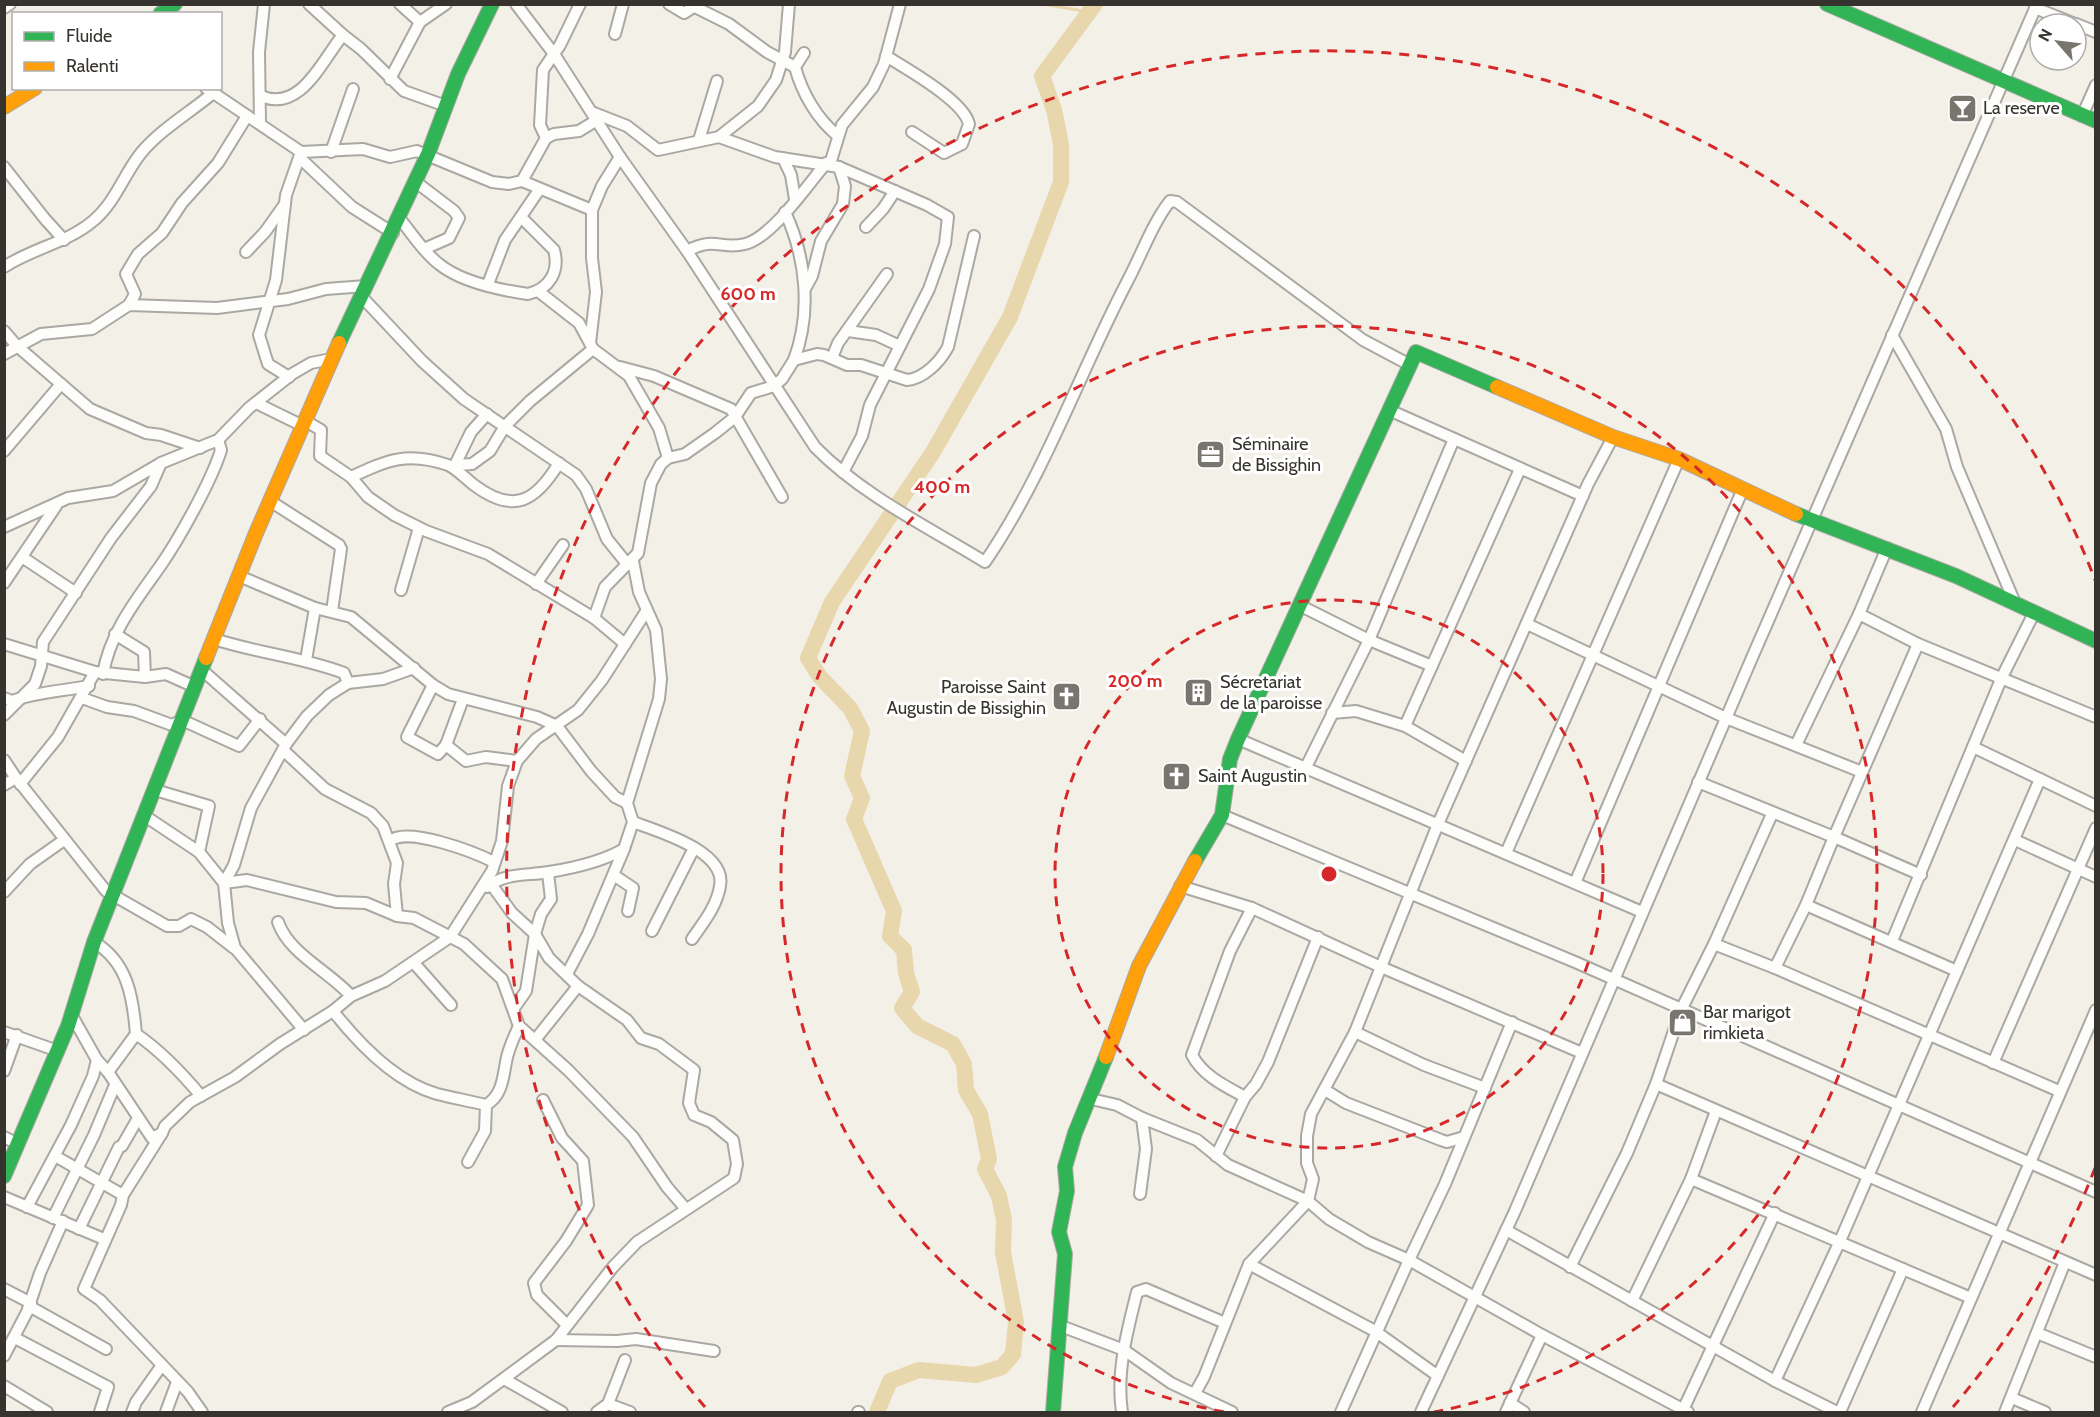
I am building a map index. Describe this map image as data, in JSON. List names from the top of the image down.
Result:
{
  "places": {
    "bar": ["La reserve"],
    "office": ["Séminaire de Bissighin"],
    "building": ["Sécretariat de la paroisse"],
    "church": ["Paroisse Saint Augustin de Bissighin", "Saint Augustin"],
    "shop": ["Bar marigot rimkieta"]
  },
  "legend": ["Fluide", "Ralenti"],
  "north": "top left",
  "rings": ["600 m", "400 m", "200 m"]
}
